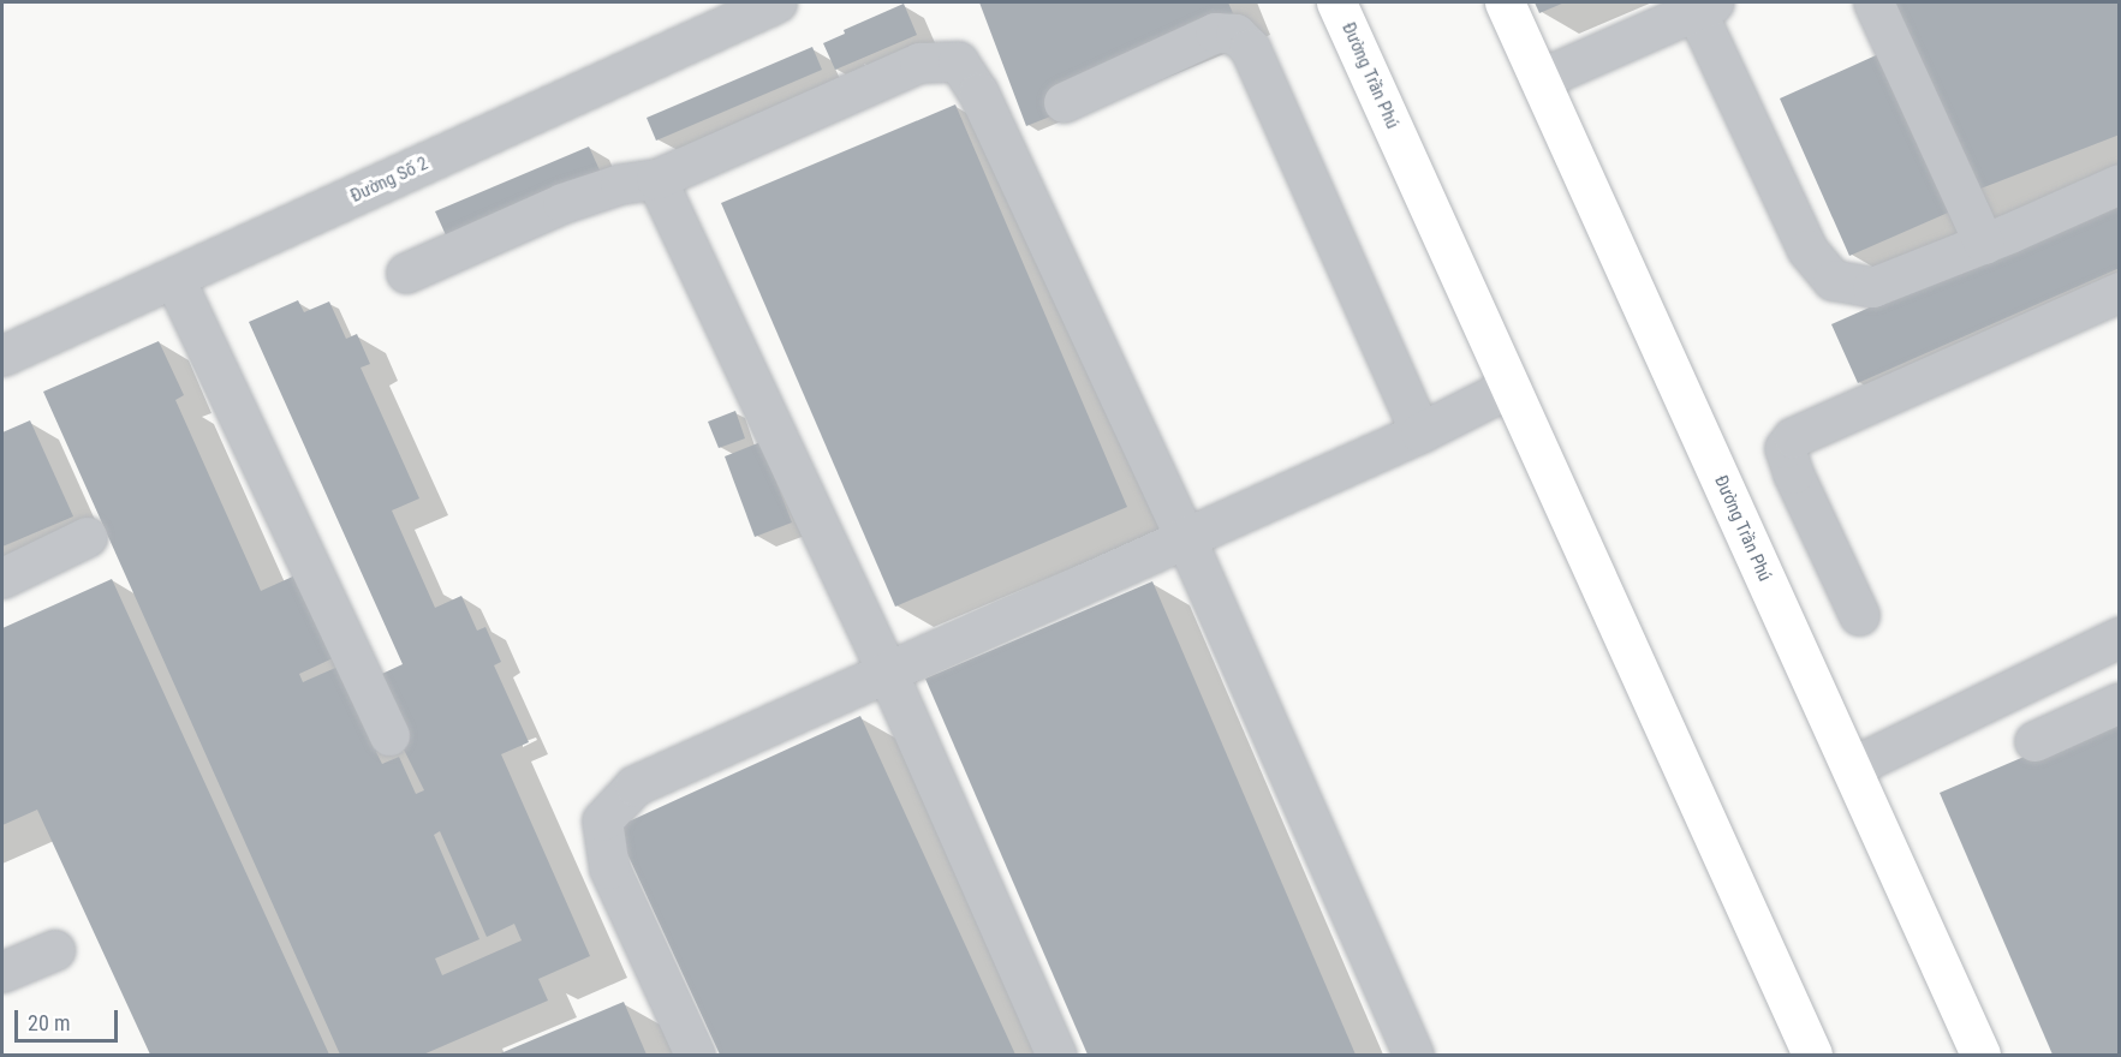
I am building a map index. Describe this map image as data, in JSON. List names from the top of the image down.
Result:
{
  "streets": {
    "main road": ["Đường Trần Phú"],
    "street": ["Đường Số 2"]
  },
  "scale_bar": "20 m"
}
